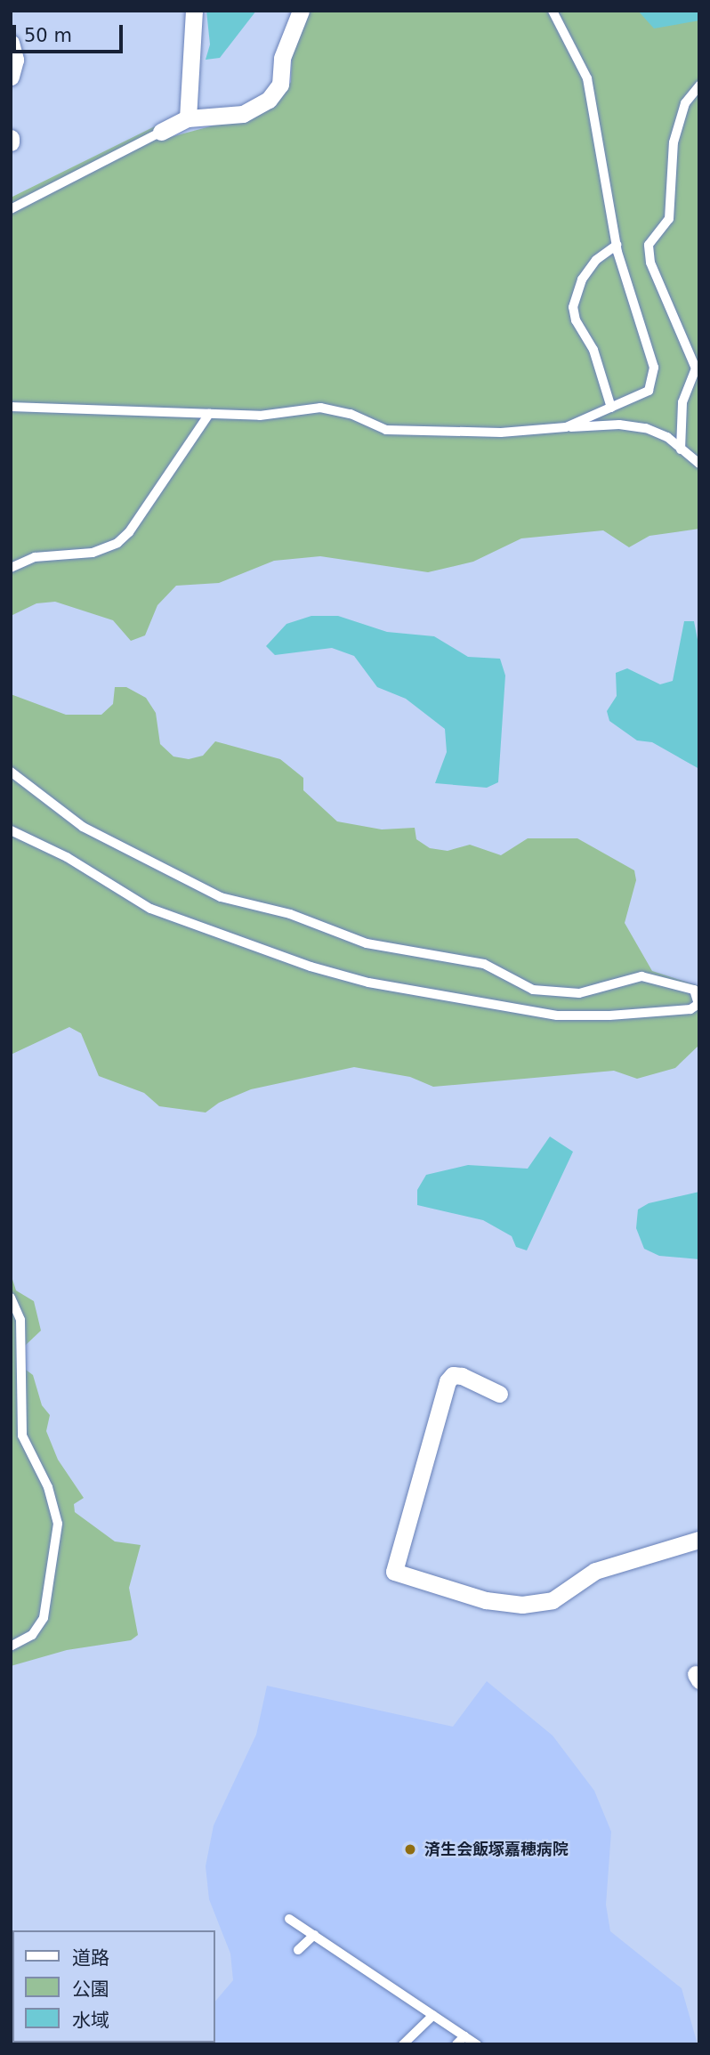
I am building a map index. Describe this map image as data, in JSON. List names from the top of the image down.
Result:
{
  "places": ["済生会飯塚嘉穂病院"],
  "legend": ["道路", "公園", "水域"],
  "scale_bar": "50 m"
}
